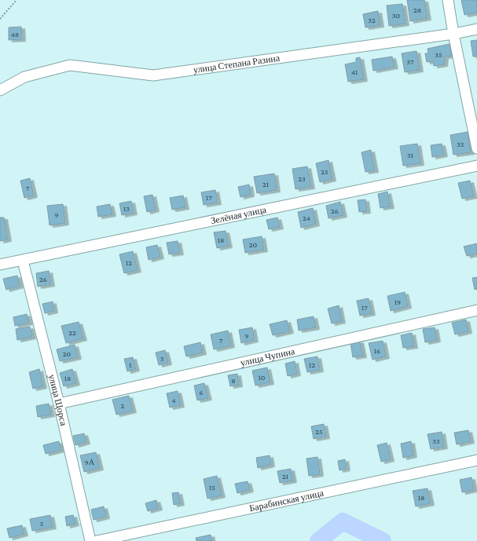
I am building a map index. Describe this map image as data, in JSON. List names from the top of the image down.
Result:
{
  "streets": {
    "street": [
      "улица Степана Разина",
      "Зелёная улица",
      "улица Чупина",
      "улица Щорса",
      "Барабинская улица"
    ]
  },
  "crossings": [
    ["Зелёная улица", "улица Щорса"],
    ["улица Чупина", "улица Щорса"]
  ],
  "house_numbers": [
    "28",
    "30",
    "32",
    "48",
    "35",
    "37",
    "41",
    "35",
    "31",
    "25",
    "23",
    "21",
    "7",
    "17",
    "13",
    "26",
    "9",
    "24",
    "18",
    "20",
    "12",
    "26",
    "19",
    "17",
    "22",
    "9",
    "7",
    "16",
    "20",
    "3",
    "1",
    "12",
    "10",
    "18",
    "8",
    "6",
    "4",
    "2",
    "25",
    "33",
    "9А",
    "21",
    "15",
    "18",
    "5"
  ]
}
